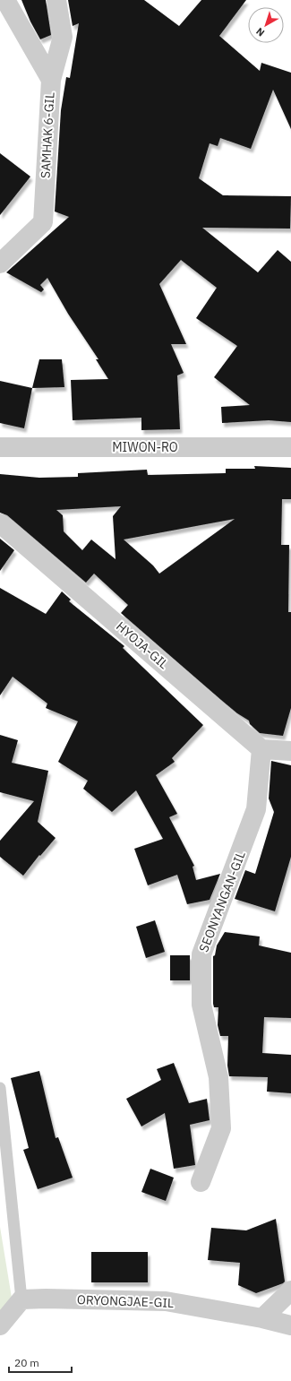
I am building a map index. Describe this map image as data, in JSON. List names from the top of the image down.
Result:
{
  "streets": {
    "street": [
      "SAMHAK 6-GIL",
      "MIWON-RO",
      "HYOJA-GIL",
      "SEONYANGAN-GIL",
      "ORYONGJAE-GIL"
    ]
  },
  "crossings": [
    ["HYOJA-GIL", "SEONYANGAN-GIL"]
  ],
  "scale_bar": "20 m",
  "north": "bottom left"
}
